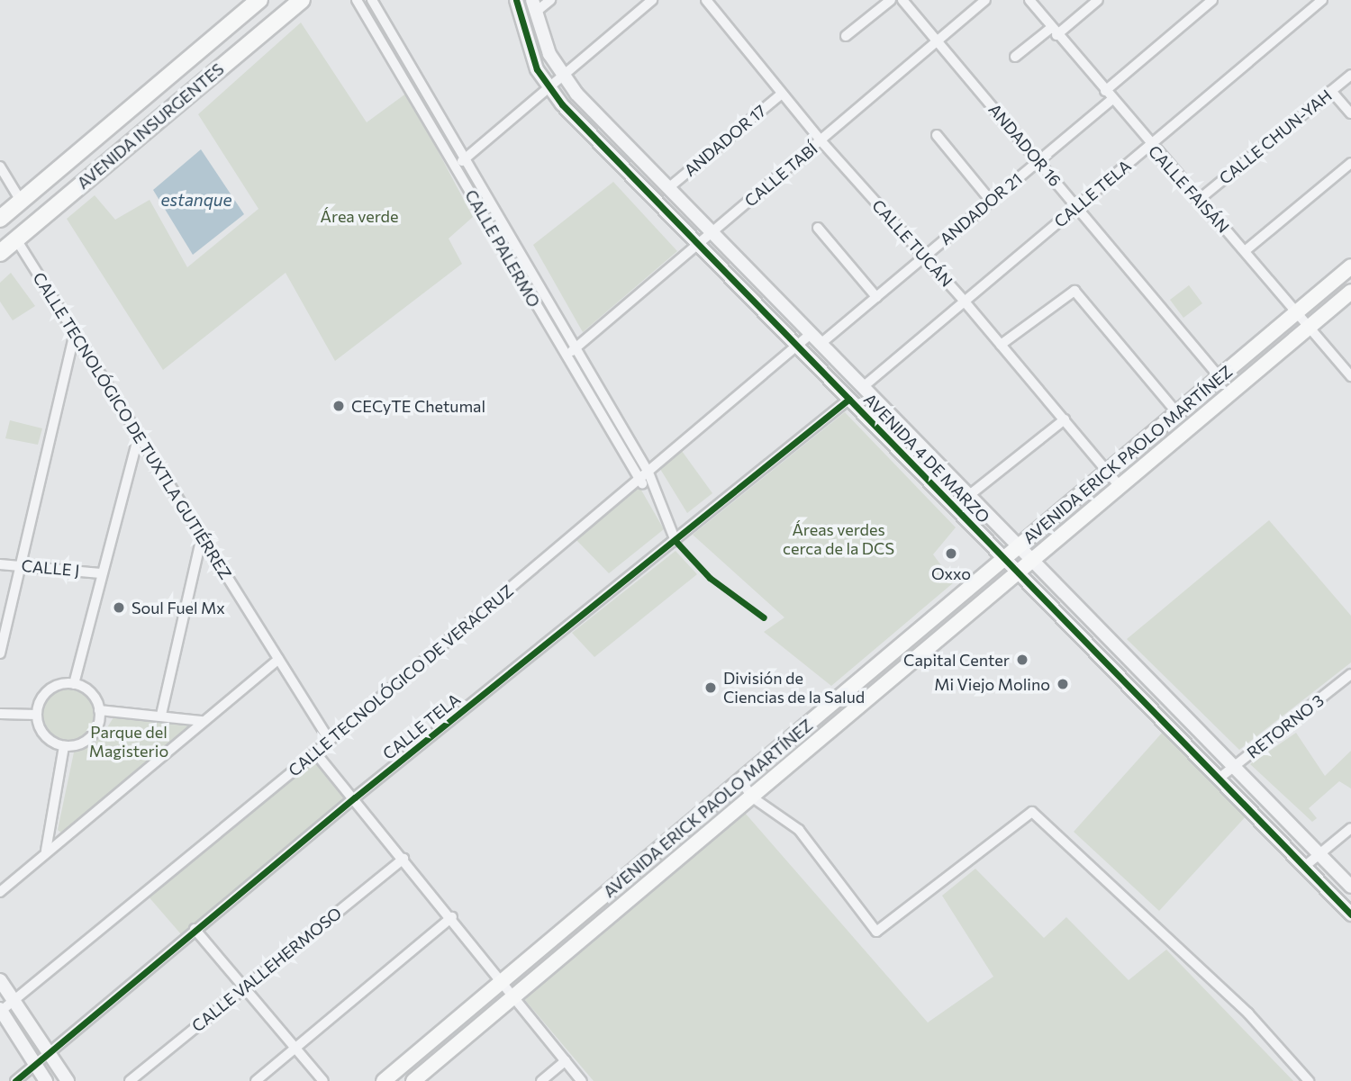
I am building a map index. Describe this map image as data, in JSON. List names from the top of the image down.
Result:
{
  "streets": {
    "main road": ["AVENIDA INSURGENTES", "AVENIDA ERICK PAOLO MARTÍNEZ"],
    "street": [
      "CALLE CHUN-YAH",
      "ANDADOR 17",
      "ANDADOR 16",
      "CALLE TABÍ",
      "CALLE FAISÁN",
      "CALLE TELA",
      "ANDADOR 21",
      "CALLE TUCÁN",
      "CALLE PALERMO",
      "CALLE TECNOLÓGICO DE TUXTLA GUTIÉRREZ",
      "AVENIDA 4 DE MARZO",
      "CALLE J",
      "CALLE TECNOLÓGICO DE VERACRUZ",
      "RETORNO 3",
      "CALLE VALLEHERMOSO"
    ]
  },
  "crossings": [
    ["AVENIDA INSURGENTES", "CALLE TECNOLÓGICO DE TUXTLA GUTIÉRREZ"],
    ["CALLE CHUN-YAH", "CALLE FAISÁN"],
    ["ANDADOR 17", "CALLE TUCÁN"],
    ["ANDADOR 17", "AVENIDA 4 DE MARZO"],
    ["ANDADOR 16", "CALLE TABÍ"],
    ["ANDADOR 16", "CALLE TELA"],
    ["ANDADOR 16", "ANDADOR 21"],
    ["ANDADOR 16", "AVENIDA ERICK PAOLO MARTÍNEZ"],
    ["CALLE TABÍ", "CALLE TUCÁN"],
    ["CALLE TABÍ", "CALLE PALERMO"],
    ["CALLE TABÍ", "AVENIDA 4 DE MARZO"],
    ["CALLE FAISÁN", "CALLE TELA"],
    ["CALLE FAISÁN", "ANDADOR 21"],
    ["CALLE FAISÁN", "AVENIDA ERICK PAOLO MARTÍNEZ"],
    ["CALLE TELA", "CALLE TUCÁN"],
    ["CALLE TELA", "CALLE PALERMO"],
    ["CALLE TELA", "AVENIDA 4 DE MARZO"],
    ["ANDADOR 21", "CALLE TUCÁN"],
    ["ANDADOR 21", "AVENIDA 4 DE MARZO"],
    ["CALLE TUCÁN", "AVENIDA ERICK PAOLO MARTÍNEZ"],
    ["CALLE PALERMO", "CALLE TECNOLÓGICO DE VERACRUZ"],
    ["CALLE TECNOLÓGICO DE TUXTLA GUTIÉRREZ", "CALLE TECNOLÓGICO DE VERACRUZ"],
    ["AVENIDA ERICK PAOLO MARTÍNEZ", "AVENIDA 4 DE MARZO"],
    ["AVENIDA 4 DE MARZO", "CALLE TECNOLÓGICO DE VERACRUZ"],
    ["AVENIDA 4 DE MARZO", "RETORNO 3"]
  ],
  "water": ["estanque"],
  "parks": ["Área verde", "Áreas verdes cerca de la DCS", "Parque del Magisterio"],
  "places": [
    "CECyTE Chetumal",
    "Oxxo",
    "Soul Fuel Mx",
    "Capital Center",
    "Mi Viejo Molino",
    "División de Ciencias de la Salud"
  ]
}
